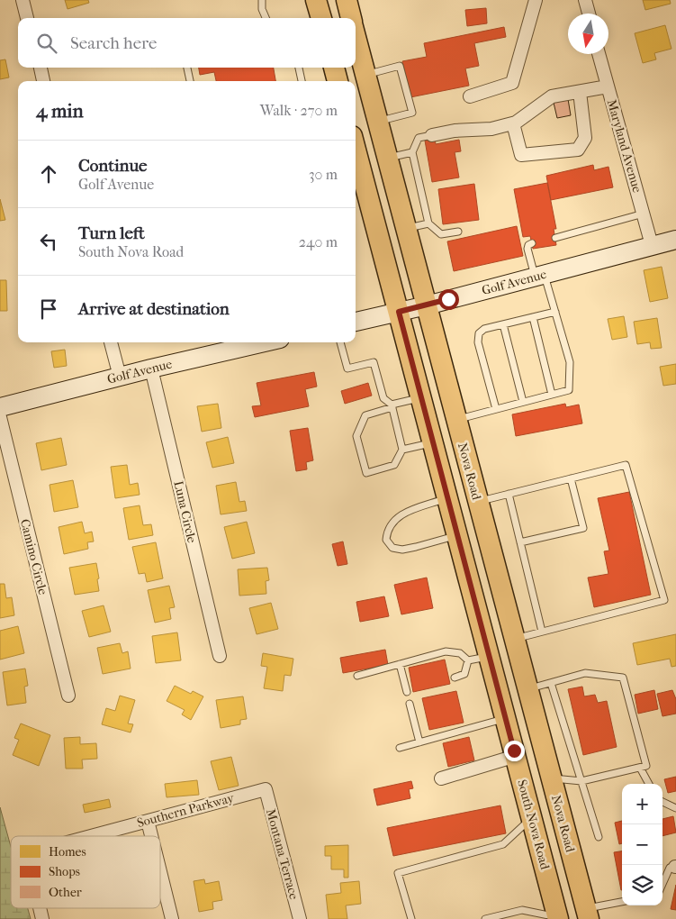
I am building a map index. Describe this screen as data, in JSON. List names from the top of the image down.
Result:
{
  "streets": {
    "main road": ["Nova Road", "South Nova Road"],
    "street": [
      "Maryland Avenue",
      "Golf Avenue",
      "Luna Circle",
      "Camino Circle",
      "Southern Parkway",
      "Montana Terrace"
    ]
  },
  "crossings": [
    ["Maryland Avenue", "Golf Avenue"],
    ["Golf Avenue", "Nova Road"],
    ["Golf Avenue", "Luna Circle"],
    ["Golf Avenue", "South Nova Road"],
    ["Southern Parkway", "Montana Terrace"]
  ],
  "legend": ["Homes", "Shops", "Other"],
  "north": "bottom",
  "page": {
    "search": "Search here",
    "heading": ["4 min", "Walk · 270 m"],
    "list": [
      ["Continue", "Golf Avenue", "30 m"],
      ["Turn left", "South Nova Road", "240 m"],
      "Arrive at destination"
    ],
    "map_buttons": ["+", "−"]
  }
}
